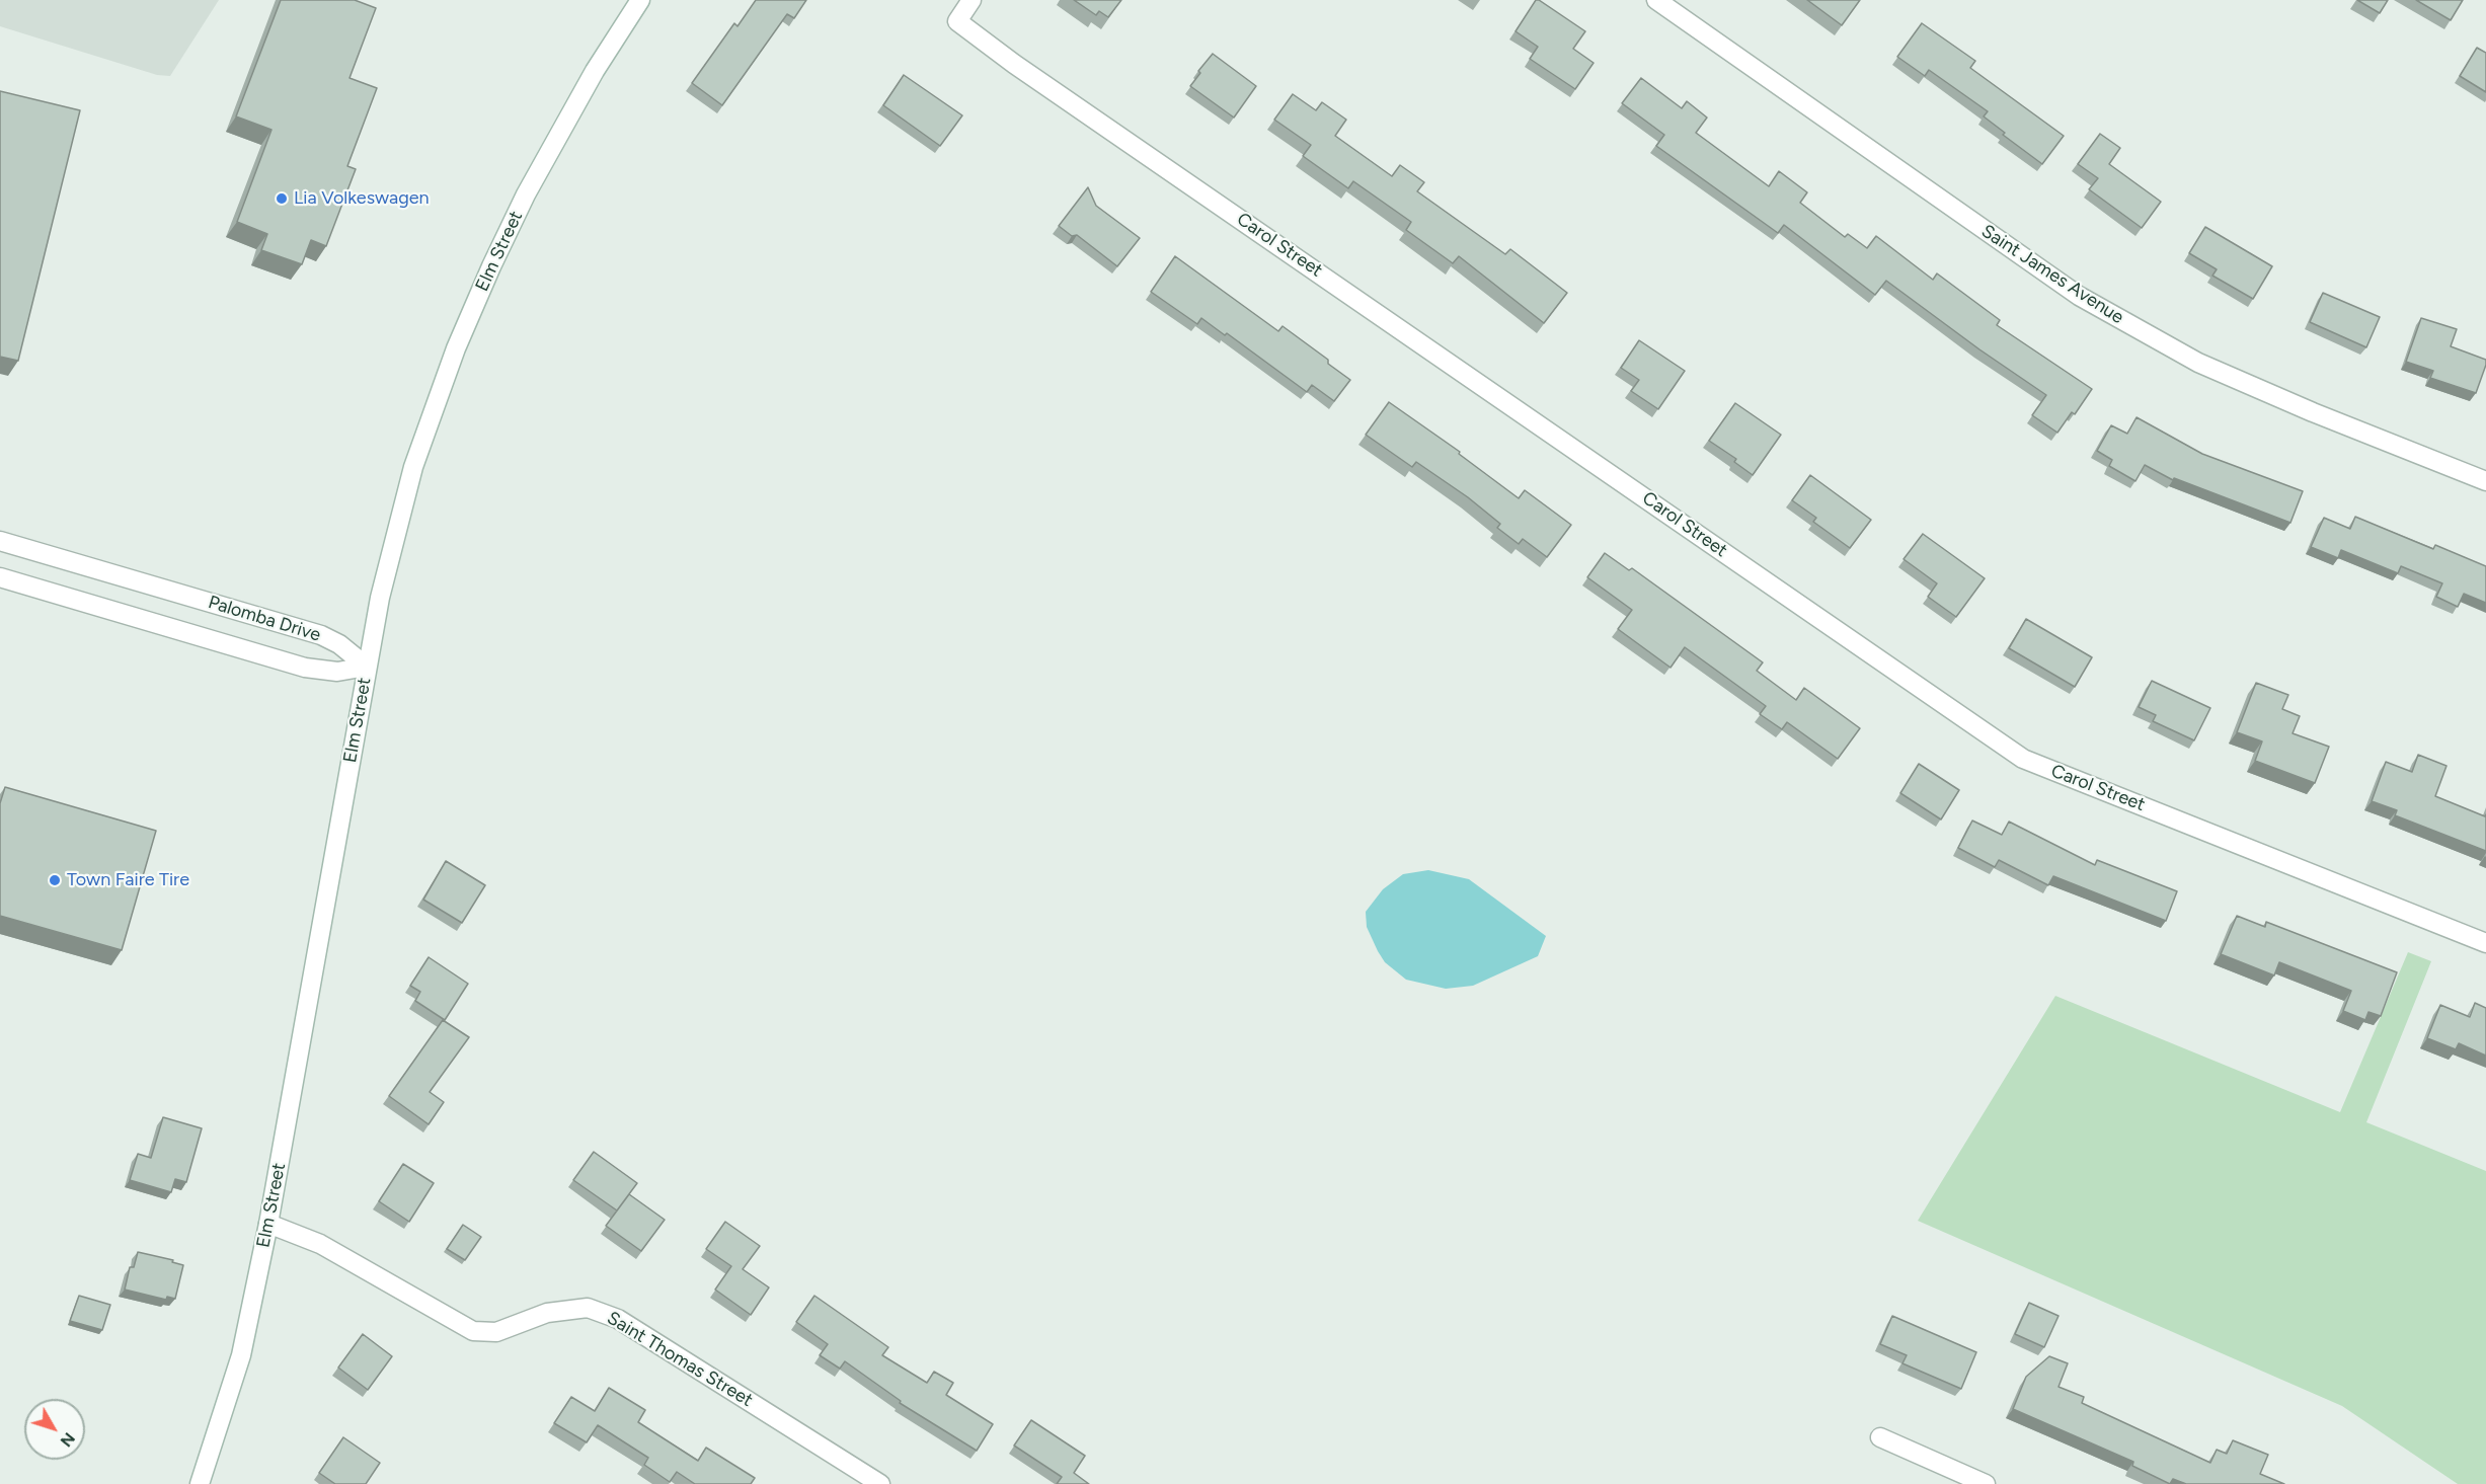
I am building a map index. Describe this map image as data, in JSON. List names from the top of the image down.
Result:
{
  "streets": {
    "street": [
      "Carol Street",
      "Elm Street",
      "Saint James Avenue",
      "Palomba Drive",
      "Saint Thomas Street"
    ]
  },
  "crossings": [
    ["Elm Street", "Palomba Drive"],
    ["Elm Street", "Saint Thomas Street"]
  ],
  "places": ["Lia Volkeswagen", "Town Faire Tire"],
  "north": "bottom right"
}
